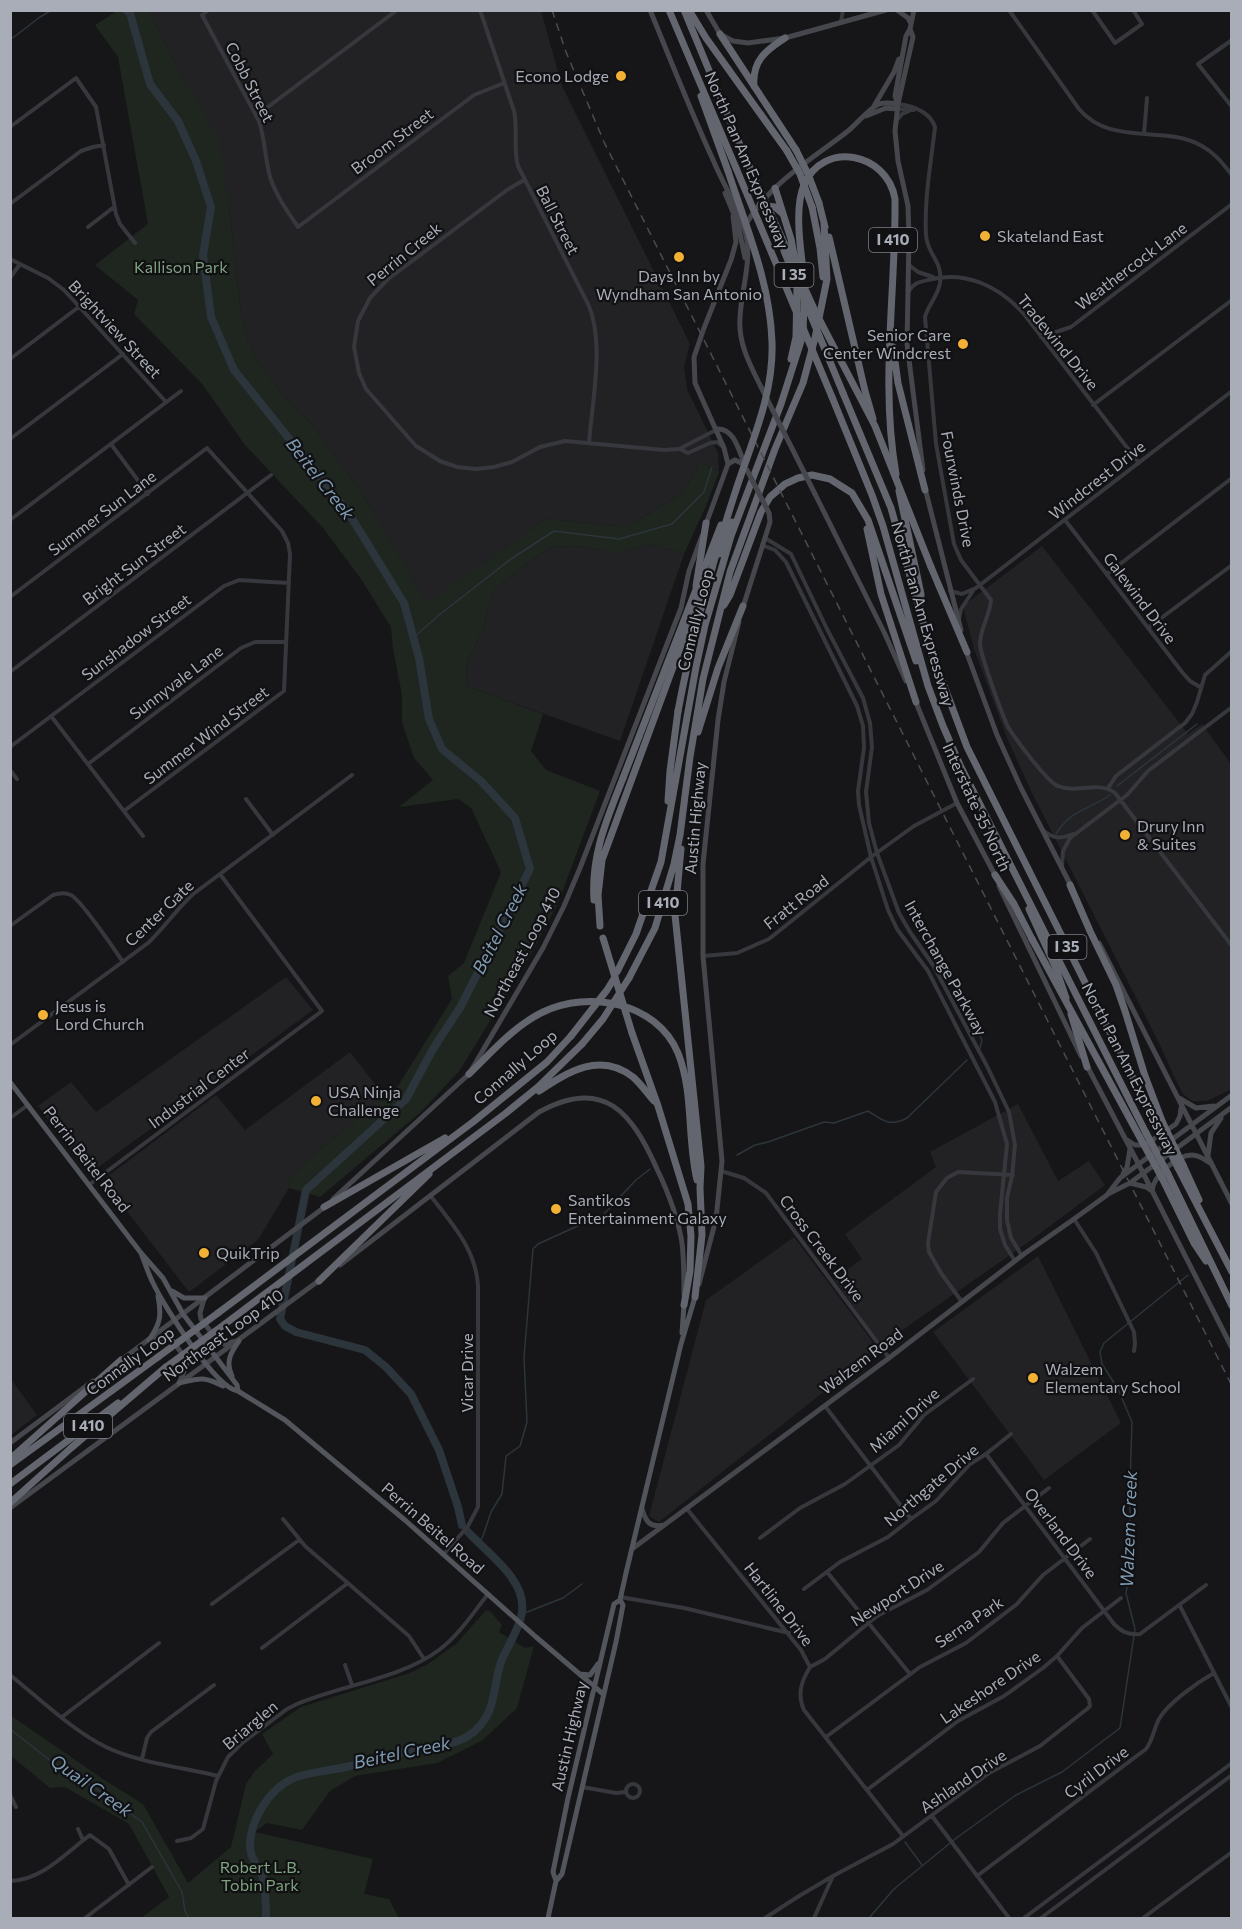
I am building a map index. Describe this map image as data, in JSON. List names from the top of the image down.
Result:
{
  "streets": {
    "highway": [
      "North Pan Am Expressway",
      "I 410",
      "I 35",
      "Connally Loop"
    ],
    "main road": [
      "Interstate 35 North",
      "Austin Highway",
      "Northeast Loop 410",
      "Perrin Beitel Road",
      "Walzem Road"
    ],
    "street": [
      "Cobb Street",
      "Broom Street",
      "Ball Street",
      "Perrin Creek",
      "Weathercock Lane",
      "Brightview Street",
      "Tradewind Drive",
      "Windcrest Drive",
      "Fourwinds Drive",
      "Summer Sun Lane",
      "Bright Sun Street",
      "Galewind Drive",
      "Sunshadow Street",
      "Sunnyvale Lane",
      "Summer Wind Street",
      "Fratt Road",
      "Center Gate",
      "Interchange Parkway",
      "Industrial Center",
      "Cross Creek Drive",
      "Vicar Drive",
      "Miami Drive",
      "Northgate Drive",
      "Overland Drive",
      "Newport Drive",
      "Hartline Drive",
      "Serna Park",
      "Lakeshore Drive",
      "Briarglen",
      "Cyril Drive",
      "Ashland Drive"
    ]
  },
  "crossings": [
    ["Cobb Street", "Broom Street"],
    ["Broom Street", "Ball Street"],
    ["North Pan Am Expressway", "I 410"],
    ["Ball Street", "Perrin Creek"],
    ["I 410", "Connally Loop"],
    ["Perrin Creek", "Austin Highway"],
    ["Weathercock Lane", "Tradewind Drive"],
    ["Tradewind Drive", "Windcrest Drive"],
    ["Tradewind Drive", "Fourwinds Drive"],
    ["Windcrest Drive", "Fourwinds Drive"],
    ["Windcrest Drive", "Galewind Drive"],
    ["Summer Sun Lane", "Summer Wind Street"],
    ["Bright Sun Street", "Summer Wind Street"],
    ["Sunshadow Street", "Summer Wind Street"],
    ["Sunnyvale Lane", "Summer Wind Street"],
    ["Interstate 35 North", "Fratt Road"],
    ["Interstate 35 North", "Walzem Road"],
    ["Austin Highway", "Fratt Road"],
    ["Austin Highway", "Northeast Loop 410"],
    ["Austin Highway", "Interchange Parkway"],
    ["Austin Highway", "Perrin Beitel Road"],
    ["Austin Highway", "Cross Creek Drive"],
    ["Austin Highway", "Walzem Road"],
    ["Fratt Road", "Interchange Parkway"],
    ["Center Gate", "Industrial Center"],
    ["Northeast Loop 410", "Perrin Beitel Road"],
    ["Northeast Loop 410", "Vicar Drive"],
    ["Interchange Parkway", "Walzem Road"],
    ["Industrial Center", "Perrin Beitel Road"],
    ["Perrin Beitel Road", "Vicar Drive"],
    ["Perrin Beitel Road", "Briarglen"],
    ["Cross Creek Drive", "Walzem Road"],
    ["Walzem Road", "Hartline Drive"],
    ["Northgate Drive", "Overland Drive"],
    ["Overland Drive", "Newport Drive"],
    ["Overland Drive", "Serna Park"],
    ["Overland Drive", "Lakeshore Drive"],
    ["Newport Drive", "Hartline Drive"],
    ["Hartline Drive", "Serna Park"],
    ["Hartline Drive", "Lakeshore Drive"],
    ["Hartline Drive", "Ashland Drive"],
    ["Lakeshore Drive", "Ashland Drive"]
  ],
  "water": ["Beitel Creek", "Walzem Creek", "Quail Creek"],
  "parks": ["Kallison Park", "Robert L.B. Tobin Park"],
  "places": [
    "Econo Lodge",
    "Skateland East",
    "Days Inn by Wyndham San Antonio",
    "Senior Care Center Windcrest",
    "Drury Inn & Suites",
    "Jesus is Lord Church",
    "USA Ninja Challenge",
    "Santikos Entertainment Galaxy",
    "QuikTrip",
    "Walzem Elementary School"
  ]
}
